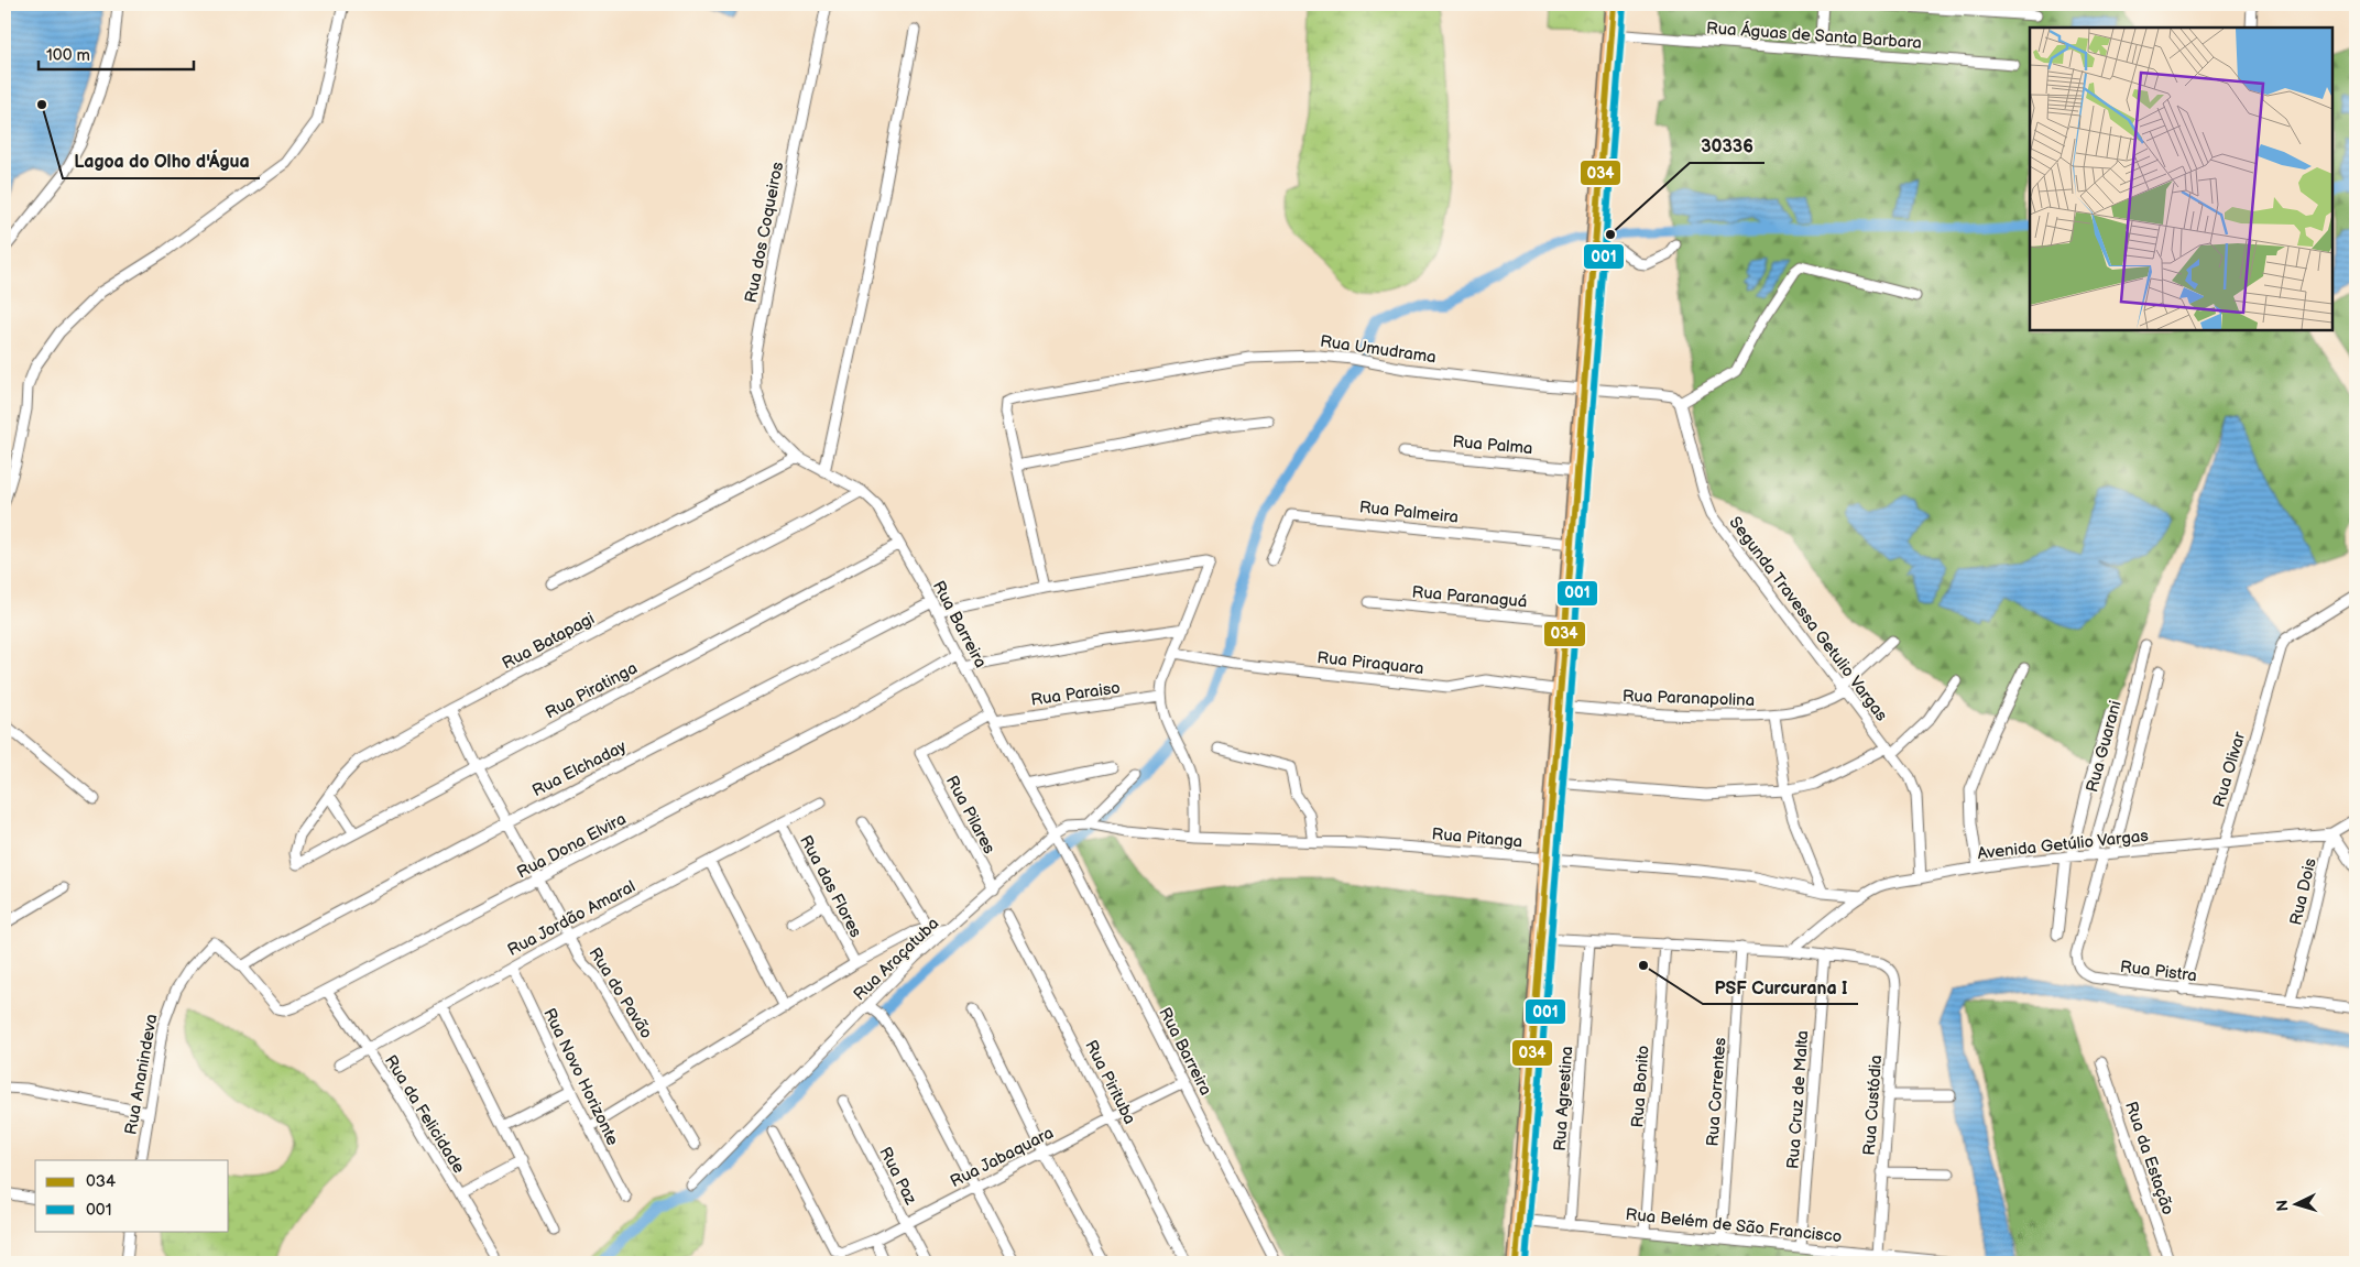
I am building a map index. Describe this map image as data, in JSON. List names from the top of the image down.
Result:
{
  "streets": {
    "street": [
      "Rua Águas de Santa Barbara",
      "Rua dos Coqueiros",
      "Rua Umudrama",
      "Rua Palma",
      "Rua Palmeira",
      "Rua Paranaguá",
      "Segunda Travessa Getulio Vargas",
      "Rua Barreira",
      "Rua Batapagi",
      "Rua Piraquara",
      "Rua Piratinga",
      "Rua Paraiso",
      "Rua Paranapolina",
      "Rua Guarani",
      "Rua Elchaday",
      "Rua Olivar",
      "Rua Pilares",
      "Rua Pitanga",
      "Avenida Getúlio Vargas",
      "Rua Dona Elvira",
      "Rua das Flores",
      "Rua Dois",
      "Rua Jordão Amaral",
      "Rua Araçatuba",
      "Rua Pistra",
      "Rua do Pavão",
      "Rua Ananindeva",
      "Rua Novo Horizonte",
      "Rua Pirituba",
      "Rua Bonito",
      "Rua Correntes",
      "Rua Agrestina",
      "Rua Cruz de Malta",
      "Rua Custódia",
      "Rua da Felicidade",
      "Rua Jabaquara",
      "Rua da Estação",
      "Rua Paz",
      "Rua Belém de São Francisco"
    ]
  },
  "crossings": [
    ["Rua dos Coqueiros", "Rua Barreira"],
    ["Rua Umudrama", "Segunda Travessa Getulio Vargas"],
    ["Segunda Travessa Getulio Vargas", "Rua Paranapolina"],
    ["Segunda Travessa Getulio Vargas", "Avenida Getúlio Vargas"],
    ["Rua Barreira", "Rua Batapagi"],
    ["Rua Barreira", "Rua Piratinga"],
    ["Rua Barreira", "Rua Paraiso"],
    ["Rua Barreira", "Rua Elchaday"],
    ["Rua Barreira", "Rua Pilares"],
    ["Rua Barreira", "Rua Dona Elvira"],
    ["Rua Barreira", "Rua Araçatuba"],
    ["Rua Barreira", "Rua Jabaquara"],
    ["Rua Batapagi", "Rua Piratinga"],
    ["Rua Batapagi", "Rua do Pavão"],
    ["Rua Piraquara", "Rua Paranapolina"],
    ["Rua Piratinga", "Rua do Pavão"],
    ["Rua Paraiso", "Rua Pilares"],
    ["Rua Guarani", "Avenida Getúlio Vargas"],
    ["Rua Elchaday", "Rua Dona Elvira"],
    ["Rua Elchaday", "Rua do Pavão"],
    ["Rua Olivar", "Avenida Getúlio Vargas"],
    ["Rua Olivar", "Rua Pistra"],
    ["Rua Pilares", "Rua Araçatuba"],
    ["Rua Pitanga", "Avenida Getúlio Vargas"],
    ["Rua Pitanga", "Rua Araçatuba"],
    ["Avenida Getúlio Vargas", "Rua Dois"],
    ["Avenida Getúlio Vargas", "Rua Pistra"],
    ["Rua Dona Elvira", "Rua do Pavão"],
    ["Rua Dona Elvira", "Rua Ananindeva"],
    ["Rua Dona Elvira", "Rua da Felicidade"],
    ["Rua das Flores", "Rua Jordão Amaral"],
    ["Rua Dois", "Rua Pistra"],
    ["Rua Jordão Amaral", "Rua do Pavão"],
    ["Rua Jordão Amaral", "Rua Novo Horizonte"],
    ["Rua Jordão Amaral", "Rua da Felicidade"],
    ["Rua Pirituba", "Rua Jabaquara"],
    ["Rua Bonito", "Rua Belém de São Francisco"],
    ["Rua Correntes", "Rua Belém de São Francisco"],
    ["Rua Agrestina", "Rua Belém de São Francisco"],
    ["Rua Cruz de Malta", "Rua Custódia"],
    ["Rua Cruz de Malta", "Rua Belém de São Francisco"],
    ["Rua Custódia", "Rua Belém de São Francisco"],
    ["Rua Jabaquara", "Rua Paz"]
  ],
  "places": ["Lagoa do Olho d'Água", "30336", "PSF Curcurana I"],
  "lines": ["transit line 034", "transit line 001"],
  "legend": ["034", "001"],
  "scale_bar": "100 m",
  "north": "left"
}
